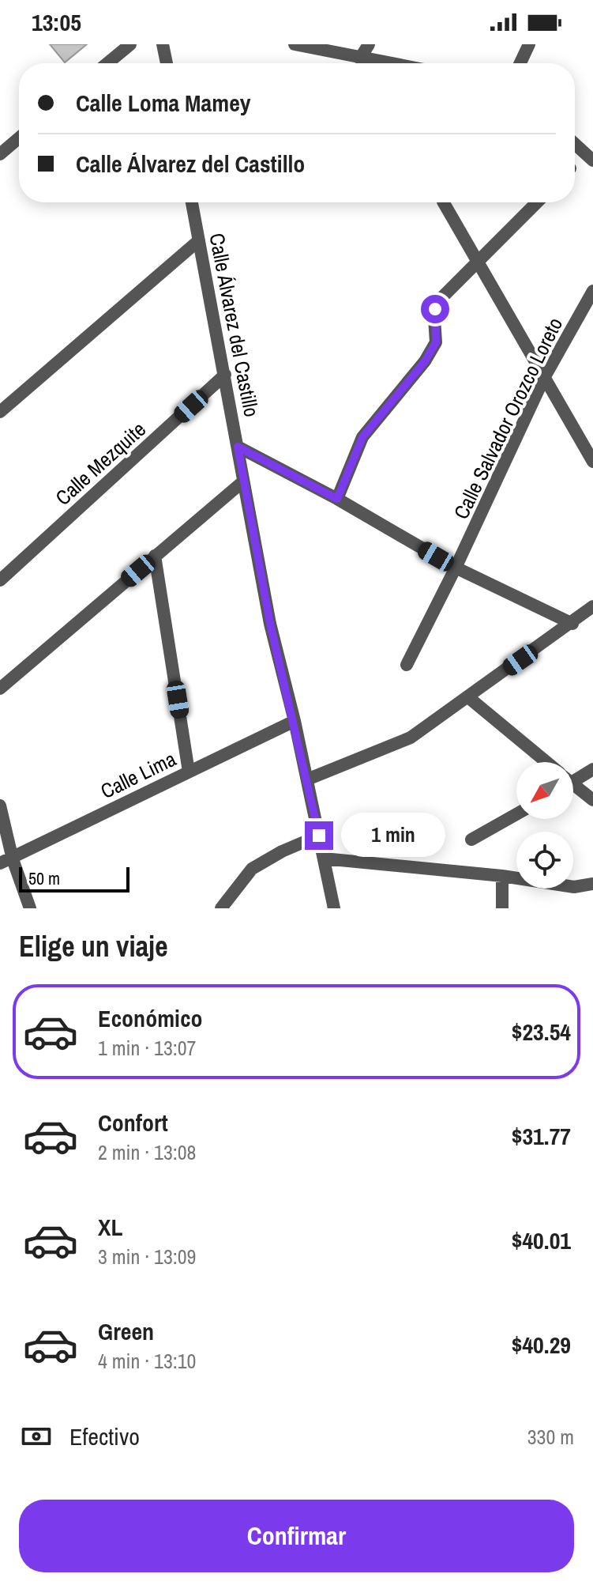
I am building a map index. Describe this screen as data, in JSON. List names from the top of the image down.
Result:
{
  "streets": {
    "street": [
      "Calle Álvarez del Castillo",
      "Calle Salvador Orozco Loreto",
      "Calle Mezquite",
      "Calle Lima"
    ]
  },
  "crossings": [
    ["Calle Álvarez del Castillo", "Calle Mezquite"],
    ["Calle Álvarez del Castillo", "Calle Lima"]
  ],
  "scale_bar": "50 m",
  "north": "bottom left",
  "page": {
    "status": "13:05",
    "banner": ["Calle Loma Mamey", "Calle Álvarez del Castillo"],
    "bubble": "1 min",
    "scale": "50 m",
    "heading": "Elige un viaje",
    "list": [
      {
        "name": "Económico",
        "note": "1 min · 13:07",
        "value": "$23.54"
      },
      {
        "name": "Confort",
        "note": "2 min · 13:08",
        "value": "$31.77"
      },
      {
        "name": "XL",
        "note": "3 min · 13:09",
        "value": "$40.01"
      },
      {
        "name": "Green",
        "note": "4 min · 13:10",
        "value": "$40.29"
      }
    ],
    "pay": ["Efectivo", "330 m"],
    "buttons": "Confirmar"
  }
}
